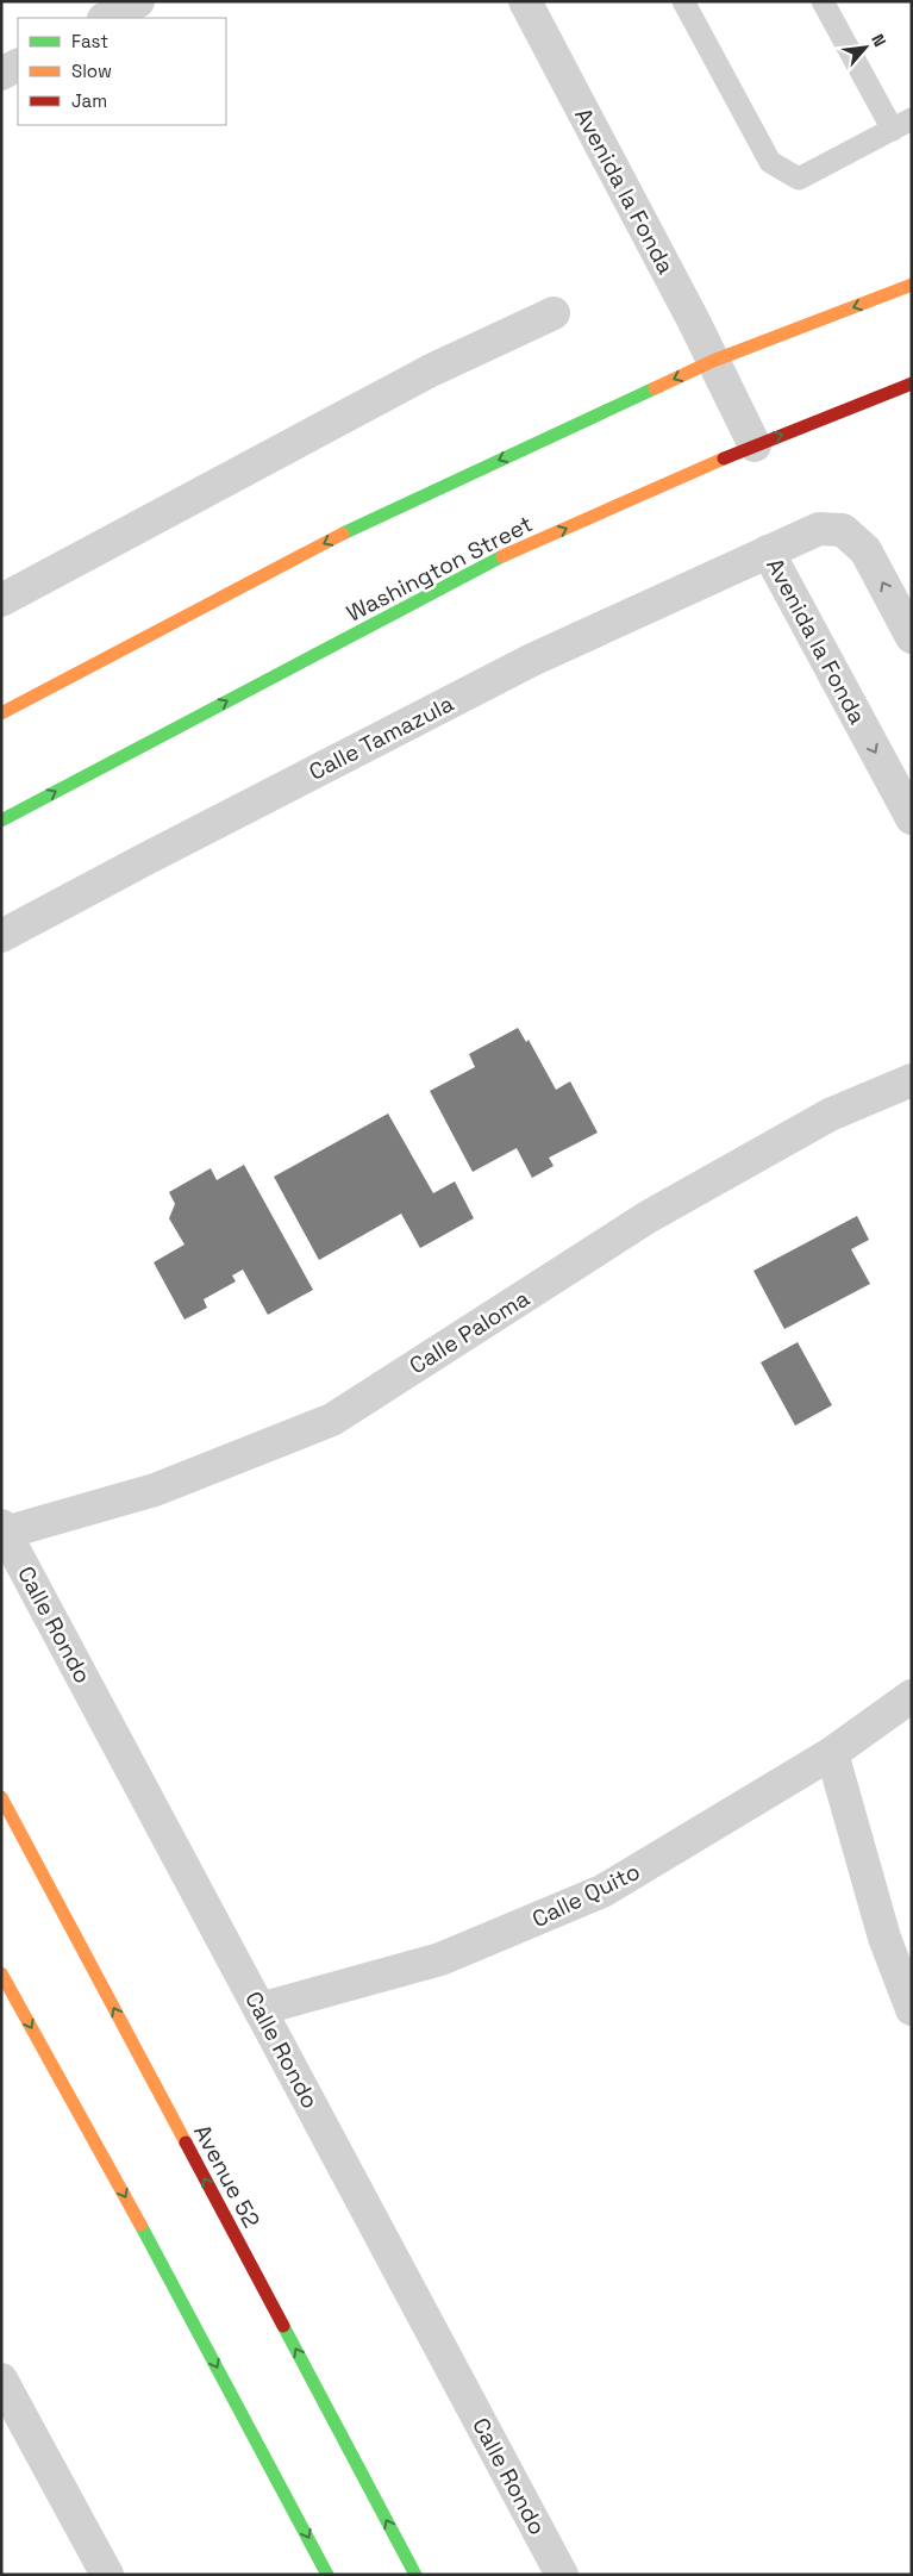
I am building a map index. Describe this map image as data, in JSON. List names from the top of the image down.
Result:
{
  "streets": {
    "main road": ["Washington Street", "Avenue 52"],
    "street": [
      "Avenida la Fonda",
      "Calle Tamazula",
      "Calle Paloma",
      "Calle Rondo",
      "Calle Quito"
    ]
  },
  "crossings": [
    ["Avenida la Fonda", "Washington Street"],
    ["Avenida la Fonda", "Calle Tamazula"],
    ["Calle Paloma", "Calle Rondo"],
    ["Calle Rondo", "Calle Quito"]
  ],
  "legend": ["Fast", "Slow", "Jam"],
  "north": "top right"
}
